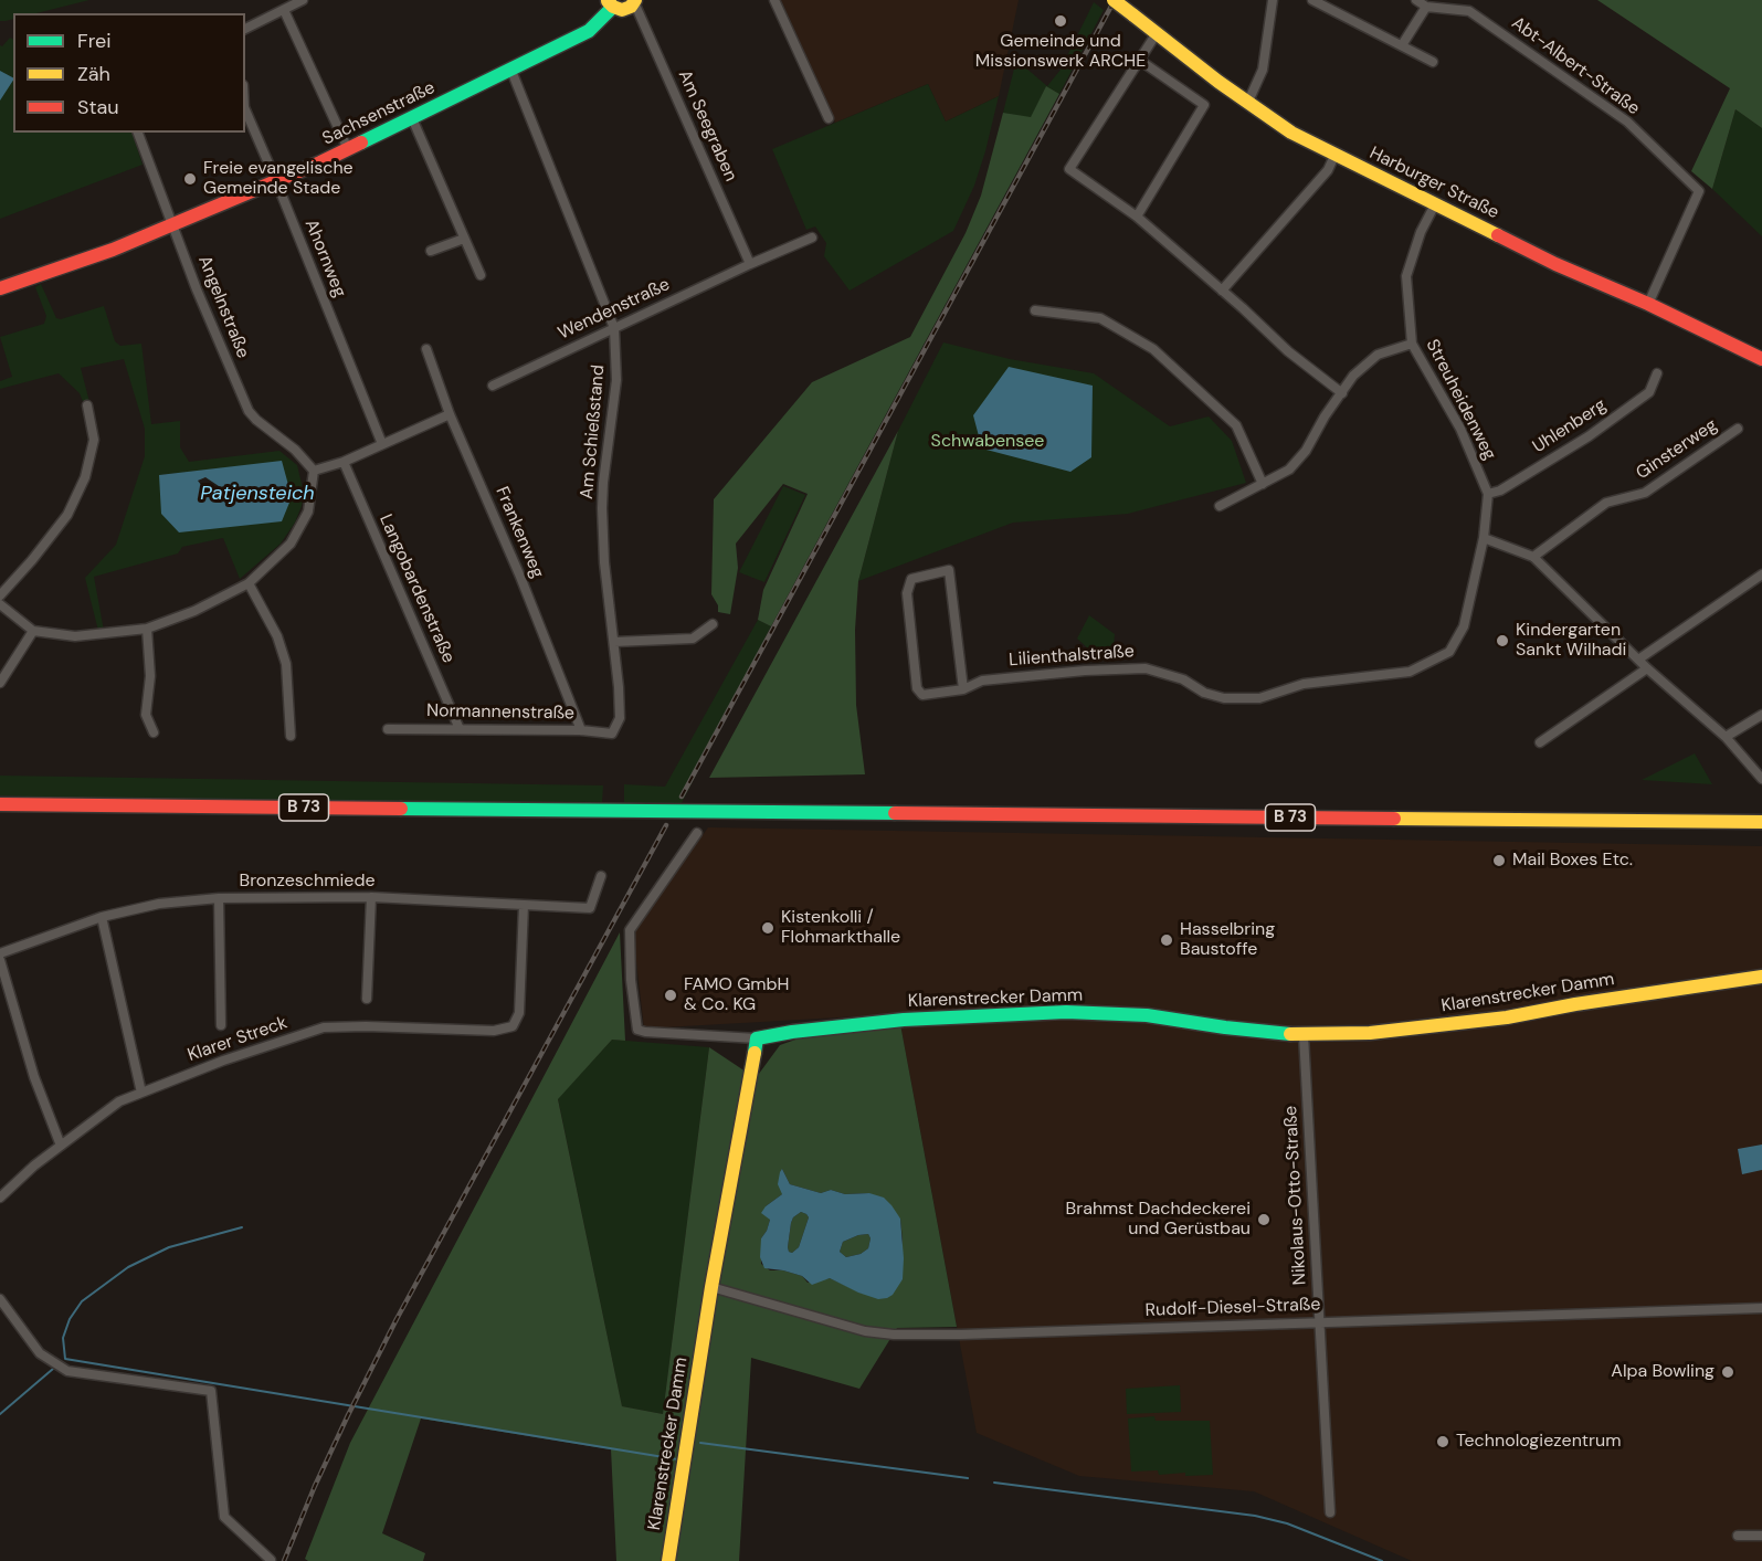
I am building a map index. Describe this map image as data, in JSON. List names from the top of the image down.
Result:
{
  "streets": {
    "main road": [
      "Sachsenstraße",
      "Harburger Straße",
      "B 73",
      "Klarenstrecker Damm"
    ],
    "street": [
      "Abt-Albert-Straße",
      "Am Seegraben",
      "Ahornweg",
      "Angelnstraße",
      "Wendenstraße",
      "Streuheidenweg",
      "Uhlenberg",
      "Am Schießstand",
      "Ginsterweg",
      "Frankenweg",
      "Langobardenstraße",
      "Lilienthalstraße",
      "Normannenstraße",
      "Bronzeschmiede",
      "Klarer Streck",
      "Nikolaus-Otto-Straße",
      "Rudolf-Diesel-Straße"
    ]
  },
  "crossings": [
    ["Abt-Albert-Straße", "Harburger Straße"],
    ["Sachsenstraße", "Ahornweg"],
    ["Sachsenstraße", "Angelnstraße"],
    ["Sachsenstraße", "Am Schießstand"],
    ["Am Seegraben", "Wendenstraße"],
    ["Harburger Straße", "Streuheidenweg"],
    ["Wendenstraße", "Am Schießstand"],
    ["Streuheidenweg", "Uhlenberg"],
    ["Streuheidenweg", "Lilienthalstraße"],
    ["Am Schießstand", "Normannenstraße"],
    ["Frankenweg", "Normannenstraße"],
    ["Langobardenstraße", "Normannenstraße"],
    ["Bronzeschmiede", "Klarer Streck"],
    ["Klarenstrecker Damm", "Nikolaus-Otto-Straße"],
    ["Klarenstrecker Damm", "Rudolf-Diesel-Straße"],
    ["Nikolaus-Otto-Straße", "Rudolf-Diesel-Straße"]
  ],
  "water": ["Patjensteich"],
  "parks": ["Schwabensee"],
  "places": [
    "Gemeinde und Missionswerk ARCHE",
    "Freie evangelische Gemeinde Stade",
    "Kindergarten Sankt Wilhadi",
    "Mail Boxes Etc.",
    "Kistenkolli / Flohmarkthalle",
    "Hasselbring Baustoffe",
    "FAMO GmbH & Co. KG",
    "Brahmst Dachdeckerei und Gerüstbau",
    "Alpa Bowling",
    "Technologiezentrum"
  ],
  "legend": ["Frei", "Zäh", "Stau"]
}
